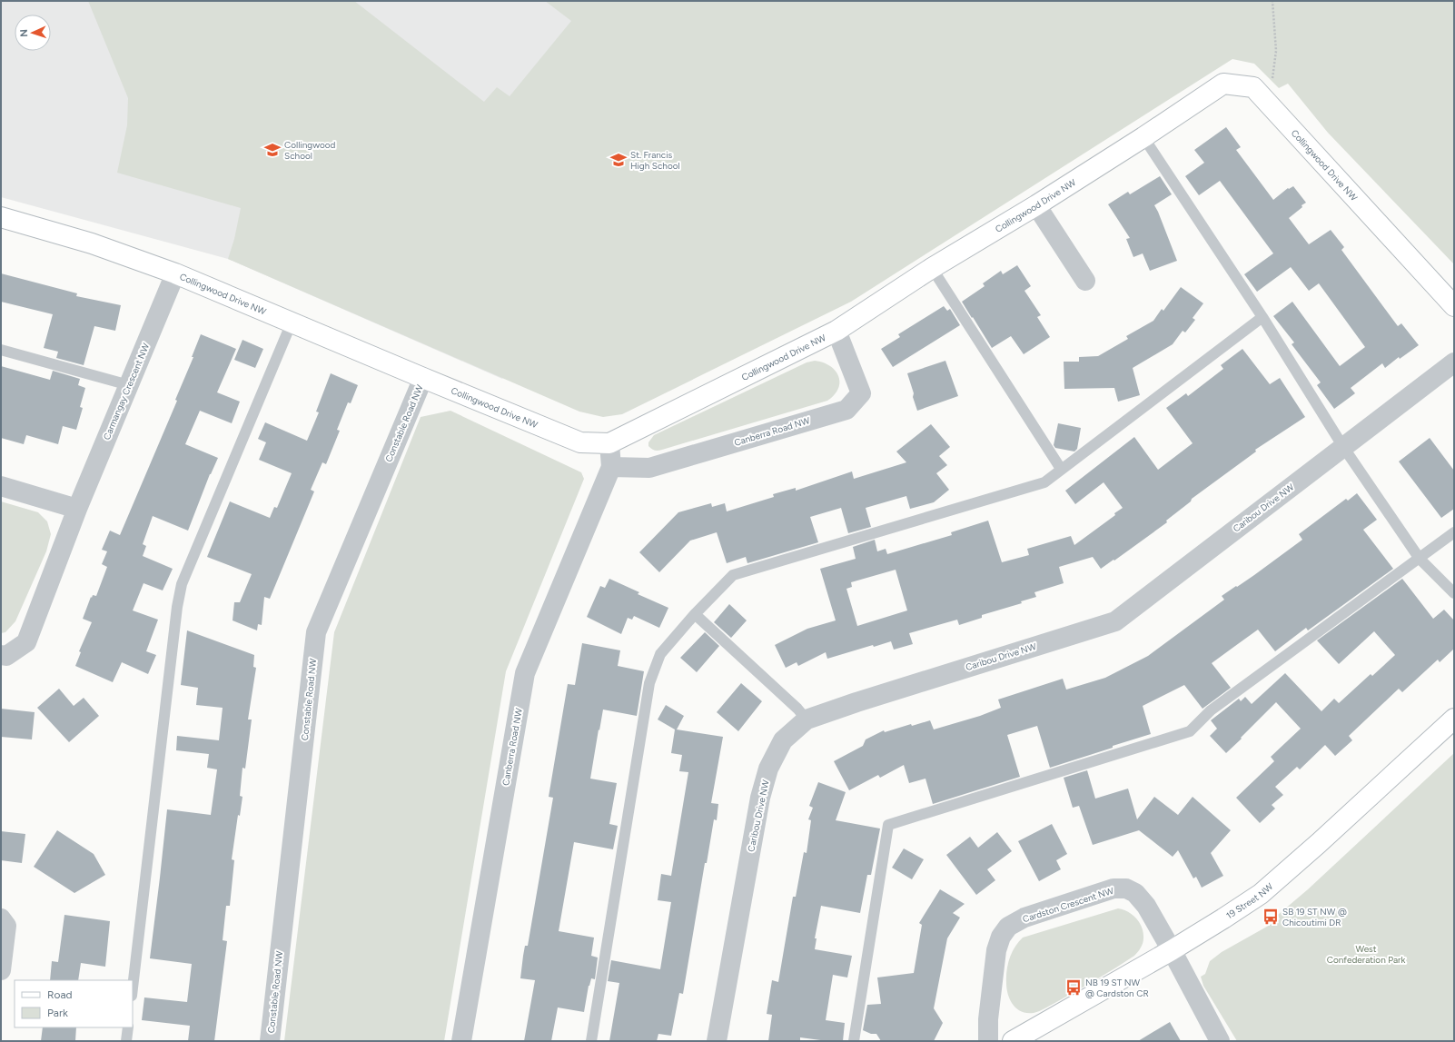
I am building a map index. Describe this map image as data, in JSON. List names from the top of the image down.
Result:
{
  "streets": {
    "street": [
      "Collingwood Drive NW",
      "Carmangay Crescent NW",
      "Constable Road NW",
      "Canberra Road NW",
      "Caribou Drive NW",
      "19 Street NW",
      "Cardston Crescent NW"
    ]
  },
  "crossings": [
    ["Collingwood Drive NW", "Carmangay Crescent NW"],
    ["Collingwood Drive NW", "Constable Road NW"],
    ["Collingwood Drive NW", "Canberra Road NW"],
    ["19 Street NW", "Cardston Crescent NW"]
  ],
  "parks": ["West Confederation Park"],
  "places": {
    "school or university": ["Collingwood School", "St. Francis High School"],
    "bus stop": ["SB 19 ST NW @ Chicoutimi DR", "NB 19 ST NW @ Cardston CR"]
  },
  "legend": ["Road", "Park"],
  "north": "left"
}
